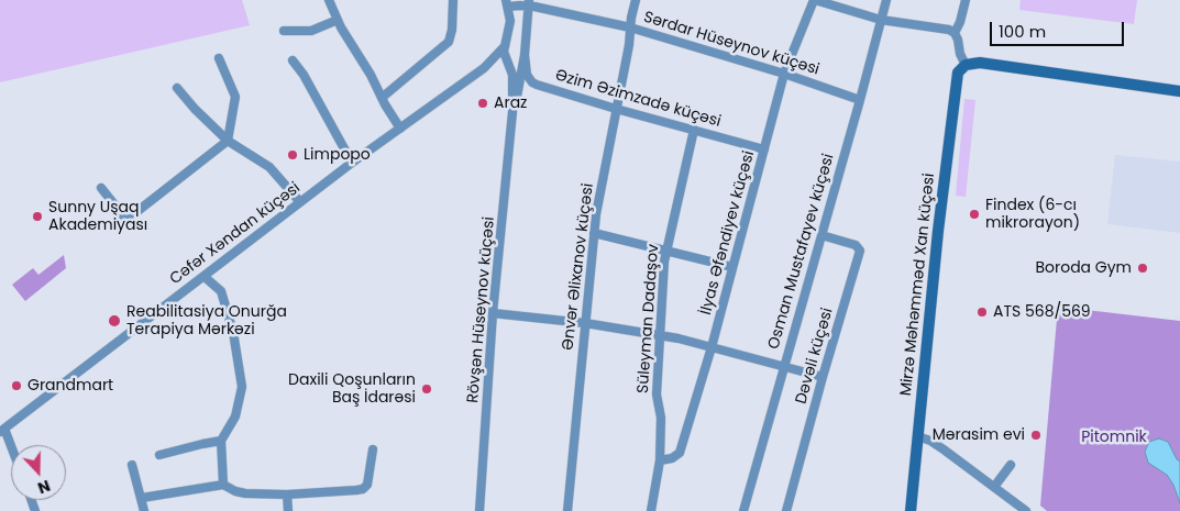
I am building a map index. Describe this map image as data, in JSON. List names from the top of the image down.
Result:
{
  "streets": {
    "street": [
      "Sərdar Hüseynov küçəsi",
      "Əzim Əzimzadə küçəsi",
      "İlyas Əfəndiyev küçəsi",
      "Cəfər Xəndan küçəsi",
      "Osman Mustafayev küçəsi",
      "Ənvər Əlixanov küçəsi",
      "Mirzə Məhəmməd Xan küçəsi",
      "Rövşən Hüseynov küçəsi",
      "Süleyman Dadaşov",
      "Dəvəli küçəsi"
    ]
  },
  "crossings": [
    ["Sərdar Hüseynov küçəsi", "İlyas Əfəndiyev küçəsi"],
    ["Sərdar Hüseynov küçəsi", "Osman Mustafayev küçəsi"],
    ["Sərdar Hüseynov küçəsi", "Ənvər Əlixanov küçəsi"],
    ["Əzim Əzimzadə küçəsi", "İlyas Əfəndiyev küçəsi"],
    ["Əzim Əzimzadə küçəsi", "Ənvər Əlixanov küçəsi"],
    ["Əzim Əzimzadə küçəsi", "Süleyman Dadaşov"],
    ["İlyas Əfəndiyev küçəsi", "Süleyman Dadaşov"],
    ["Osman Mustafayev küçəsi", "Dəvəli küçəsi"]
  ],
  "parks": ["Pitomnik"],
  "places": [
    "Araz",
    "Limpopo",
    "Findex (6-cı mikrorayon)",
    "Sunny Uşaq Akademiyası",
    "Boroda Gym",
    "ATS 568/569",
    "Reabilitasiya Onurğa Terapiya Mərkəzi",
    "Grandmart",
    "Daxili Qoşunların Baş İdarəsi",
    "Mərasim evi"
  ],
  "scale_bar": "100 m",
  "north": "bottom"
}
